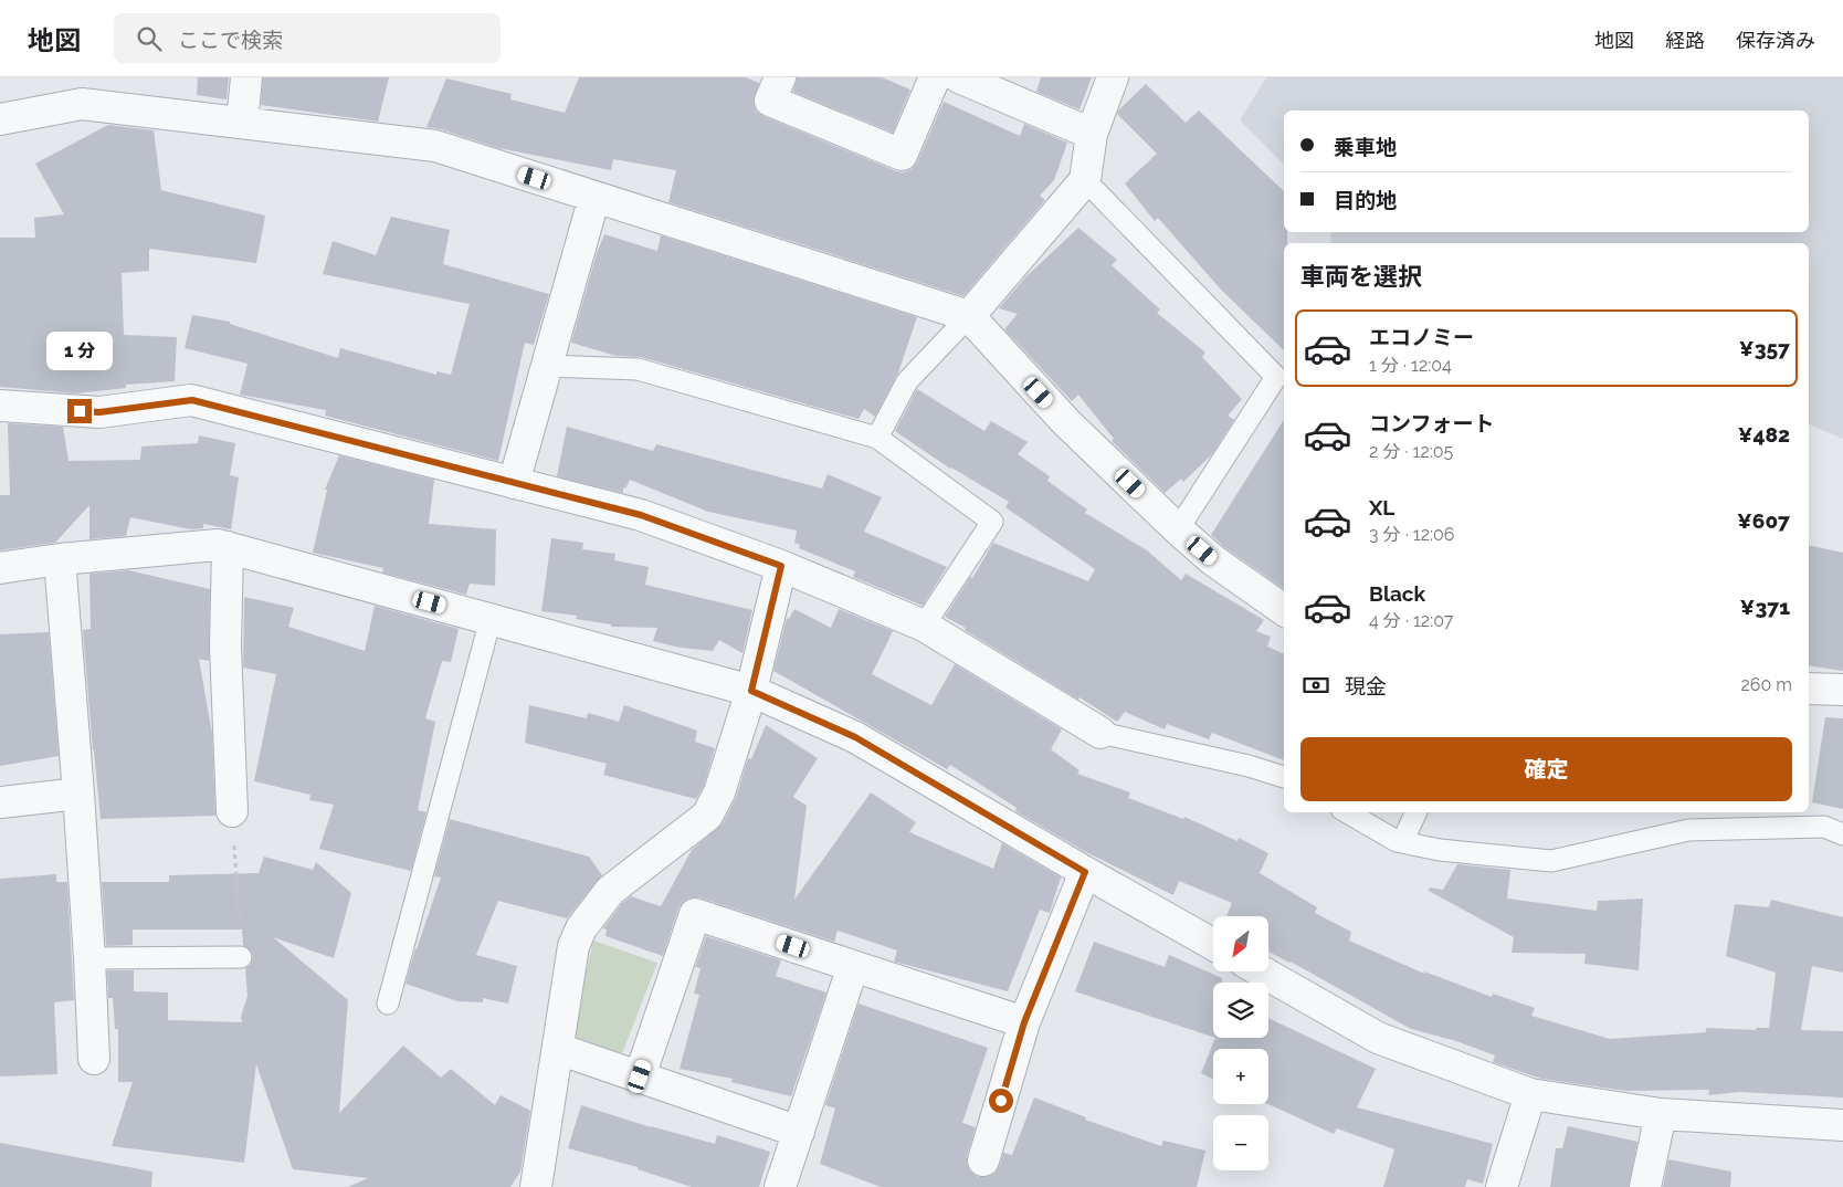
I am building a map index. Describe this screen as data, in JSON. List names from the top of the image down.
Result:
{
  "north": "bottom left",
  "page": {
    "header": "地図",
    "search": "ここで検索",
    "nav": ["地図", "経路", "保存済み"],
    "banner": ["乗車地", "目的地"],
    "heading": "車両を選択",
    "list": [
      {
        "name": "エコノミー",
        "note": "1 分 · 12:04",
        "value": "¥357"
      },
      {
        "name": "コンフォート",
        "note": "2 分 · 12:05",
        "value": "¥482"
      },
      {
        "name": "XL",
        "note": "3 分 · 12:06",
        "value": "¥607"
      },
      {
        "name": "Black",
        "note": "4 分 · 12:07",
        "value": "¥371"
      }
    ],
    "bubble": "1 分",
    "pay": ["現金", "260 m"],
    "buttons": "確定",
    "map_buttons": ["+", "−"]
  }
}
